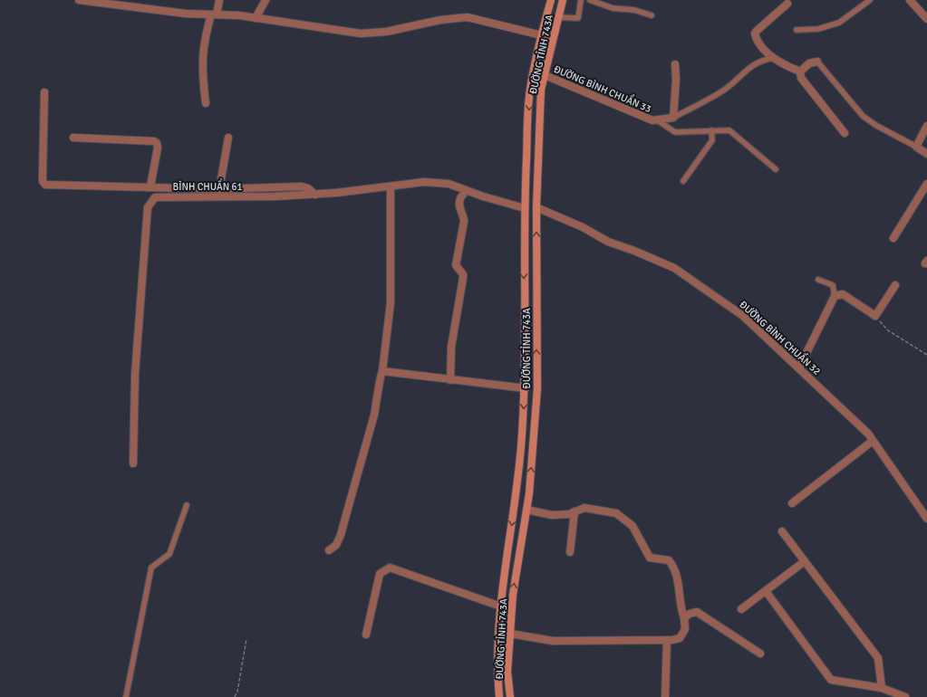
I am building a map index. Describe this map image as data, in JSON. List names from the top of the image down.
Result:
{
  "streets": {
    "main road": ["ĐƯỜNG TỈNH 743A"],
    "street": ["ĐƯỜNG BÌNH CHUẨN 33", "BÌNH CHUẨN 61", "ĐƯỜNG BÌNH CHUẨN 32"]
  },
  "crossings": [
    ["ĐƯỜNG TỈNH 743A", "ĐƯỜNG BÌNH CHUẨN 33"],
    ["ĐƯỜNG TỈNH 743A", "BÌNH CHUẨN 61"],
    ["ĐƯỜNG TỈNH 743A", "ĐƯỜNG BÌNH CHUẨN 32"]
  ]
}
